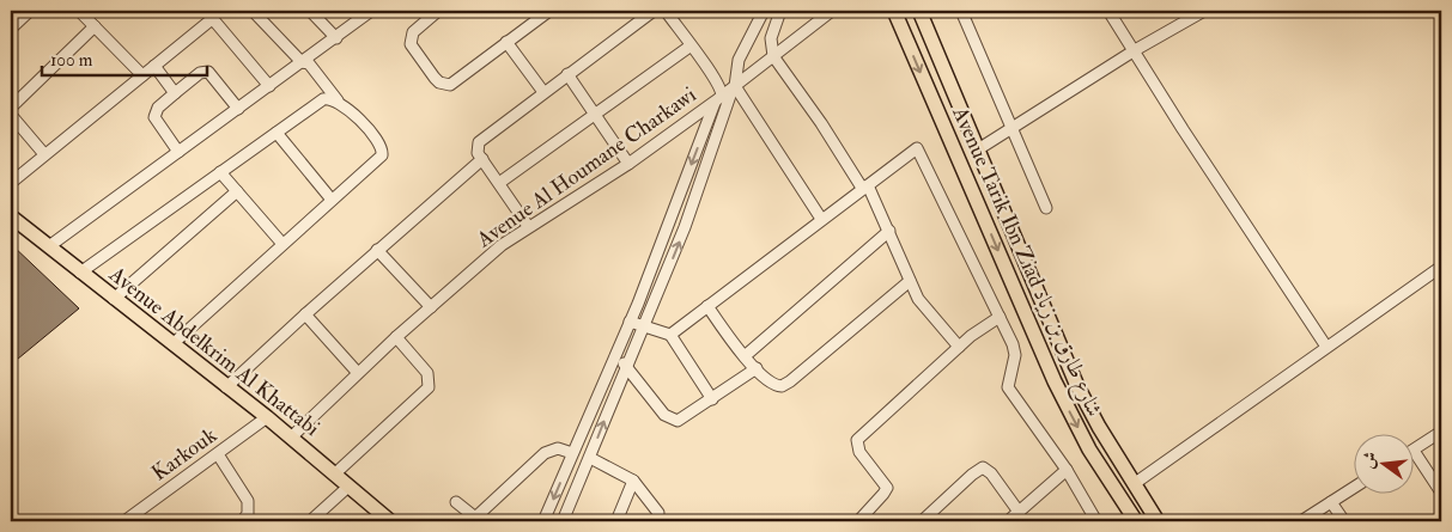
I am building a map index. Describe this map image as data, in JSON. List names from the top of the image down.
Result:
{
  "streets": {
    "main road": ["Avenue Tarik Ibn Ziad شارع طارق بن زياد", "Avenue Abdelkrim Al Khattabi"],
    "street": ["Avenue Al Houmane Charkawi", "Karkouk"]
  },
  "crossings": [
    ["Avenue Al Houmane Charkawi", "Avenue Abdelkrim Al Khattabi"],
    ["Avenue Abdelkrim Al Khattabi", "Karkouk"]
  ],
  "scale_bar": "100 m",
  "north": "left"
}
